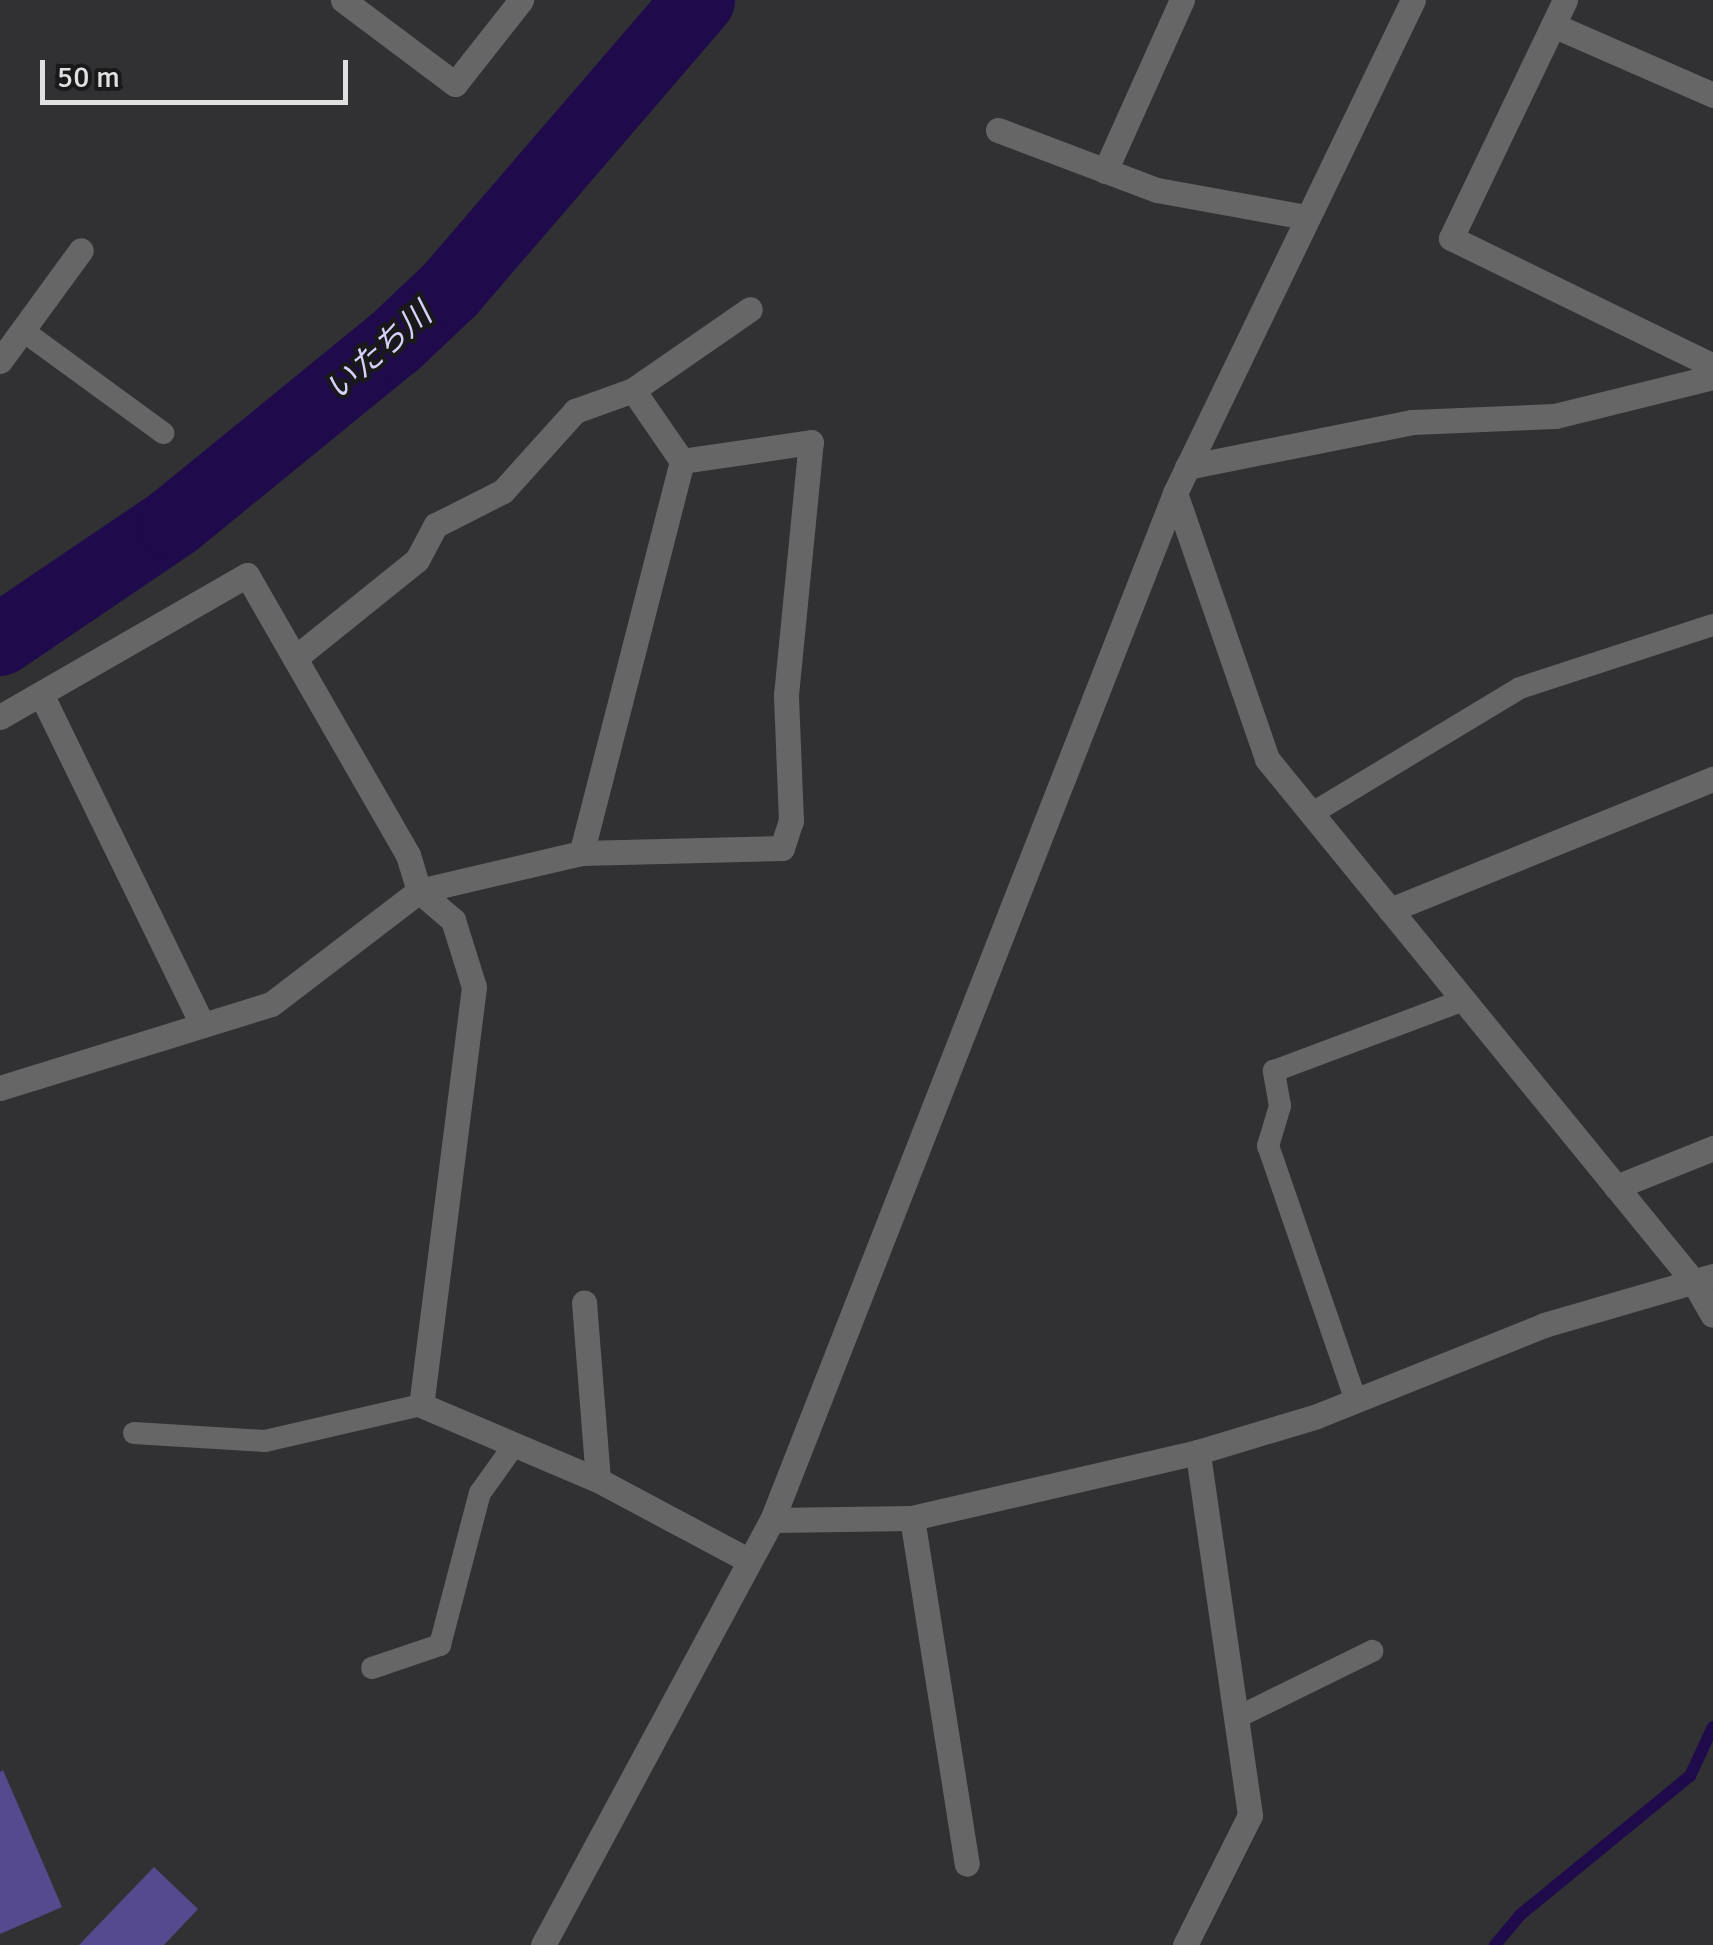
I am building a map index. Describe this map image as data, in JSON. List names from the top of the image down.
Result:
{
  "water": ["いたち川"],
  "scale_bar": "50 m"
}
